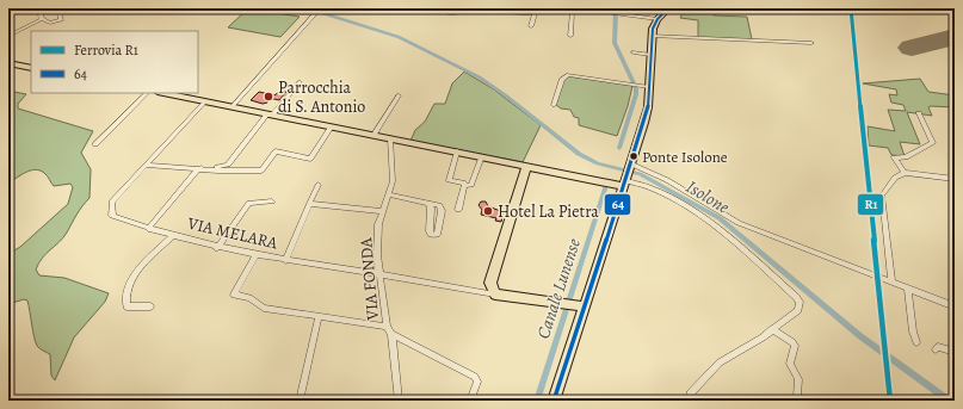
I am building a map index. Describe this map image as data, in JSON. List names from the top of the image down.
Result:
{
  "streets": {
    "main road": ["VIA MELARA"],
    "street": ["VIA FONDA"]
  },
  "crossings": [
    ["VIA MELARA", "VIA FONDA"]
  ],
  "water": ["Isolone", "Canale Lunense"],
  "places": ["Parrocchia di S. Antonio", "Ponte Isolone", "Hotel La Pietra"],
  "lines": ["rail line R1", "transit line 64"],
  "legend": ["Ferrovia R1", "64"]
}
